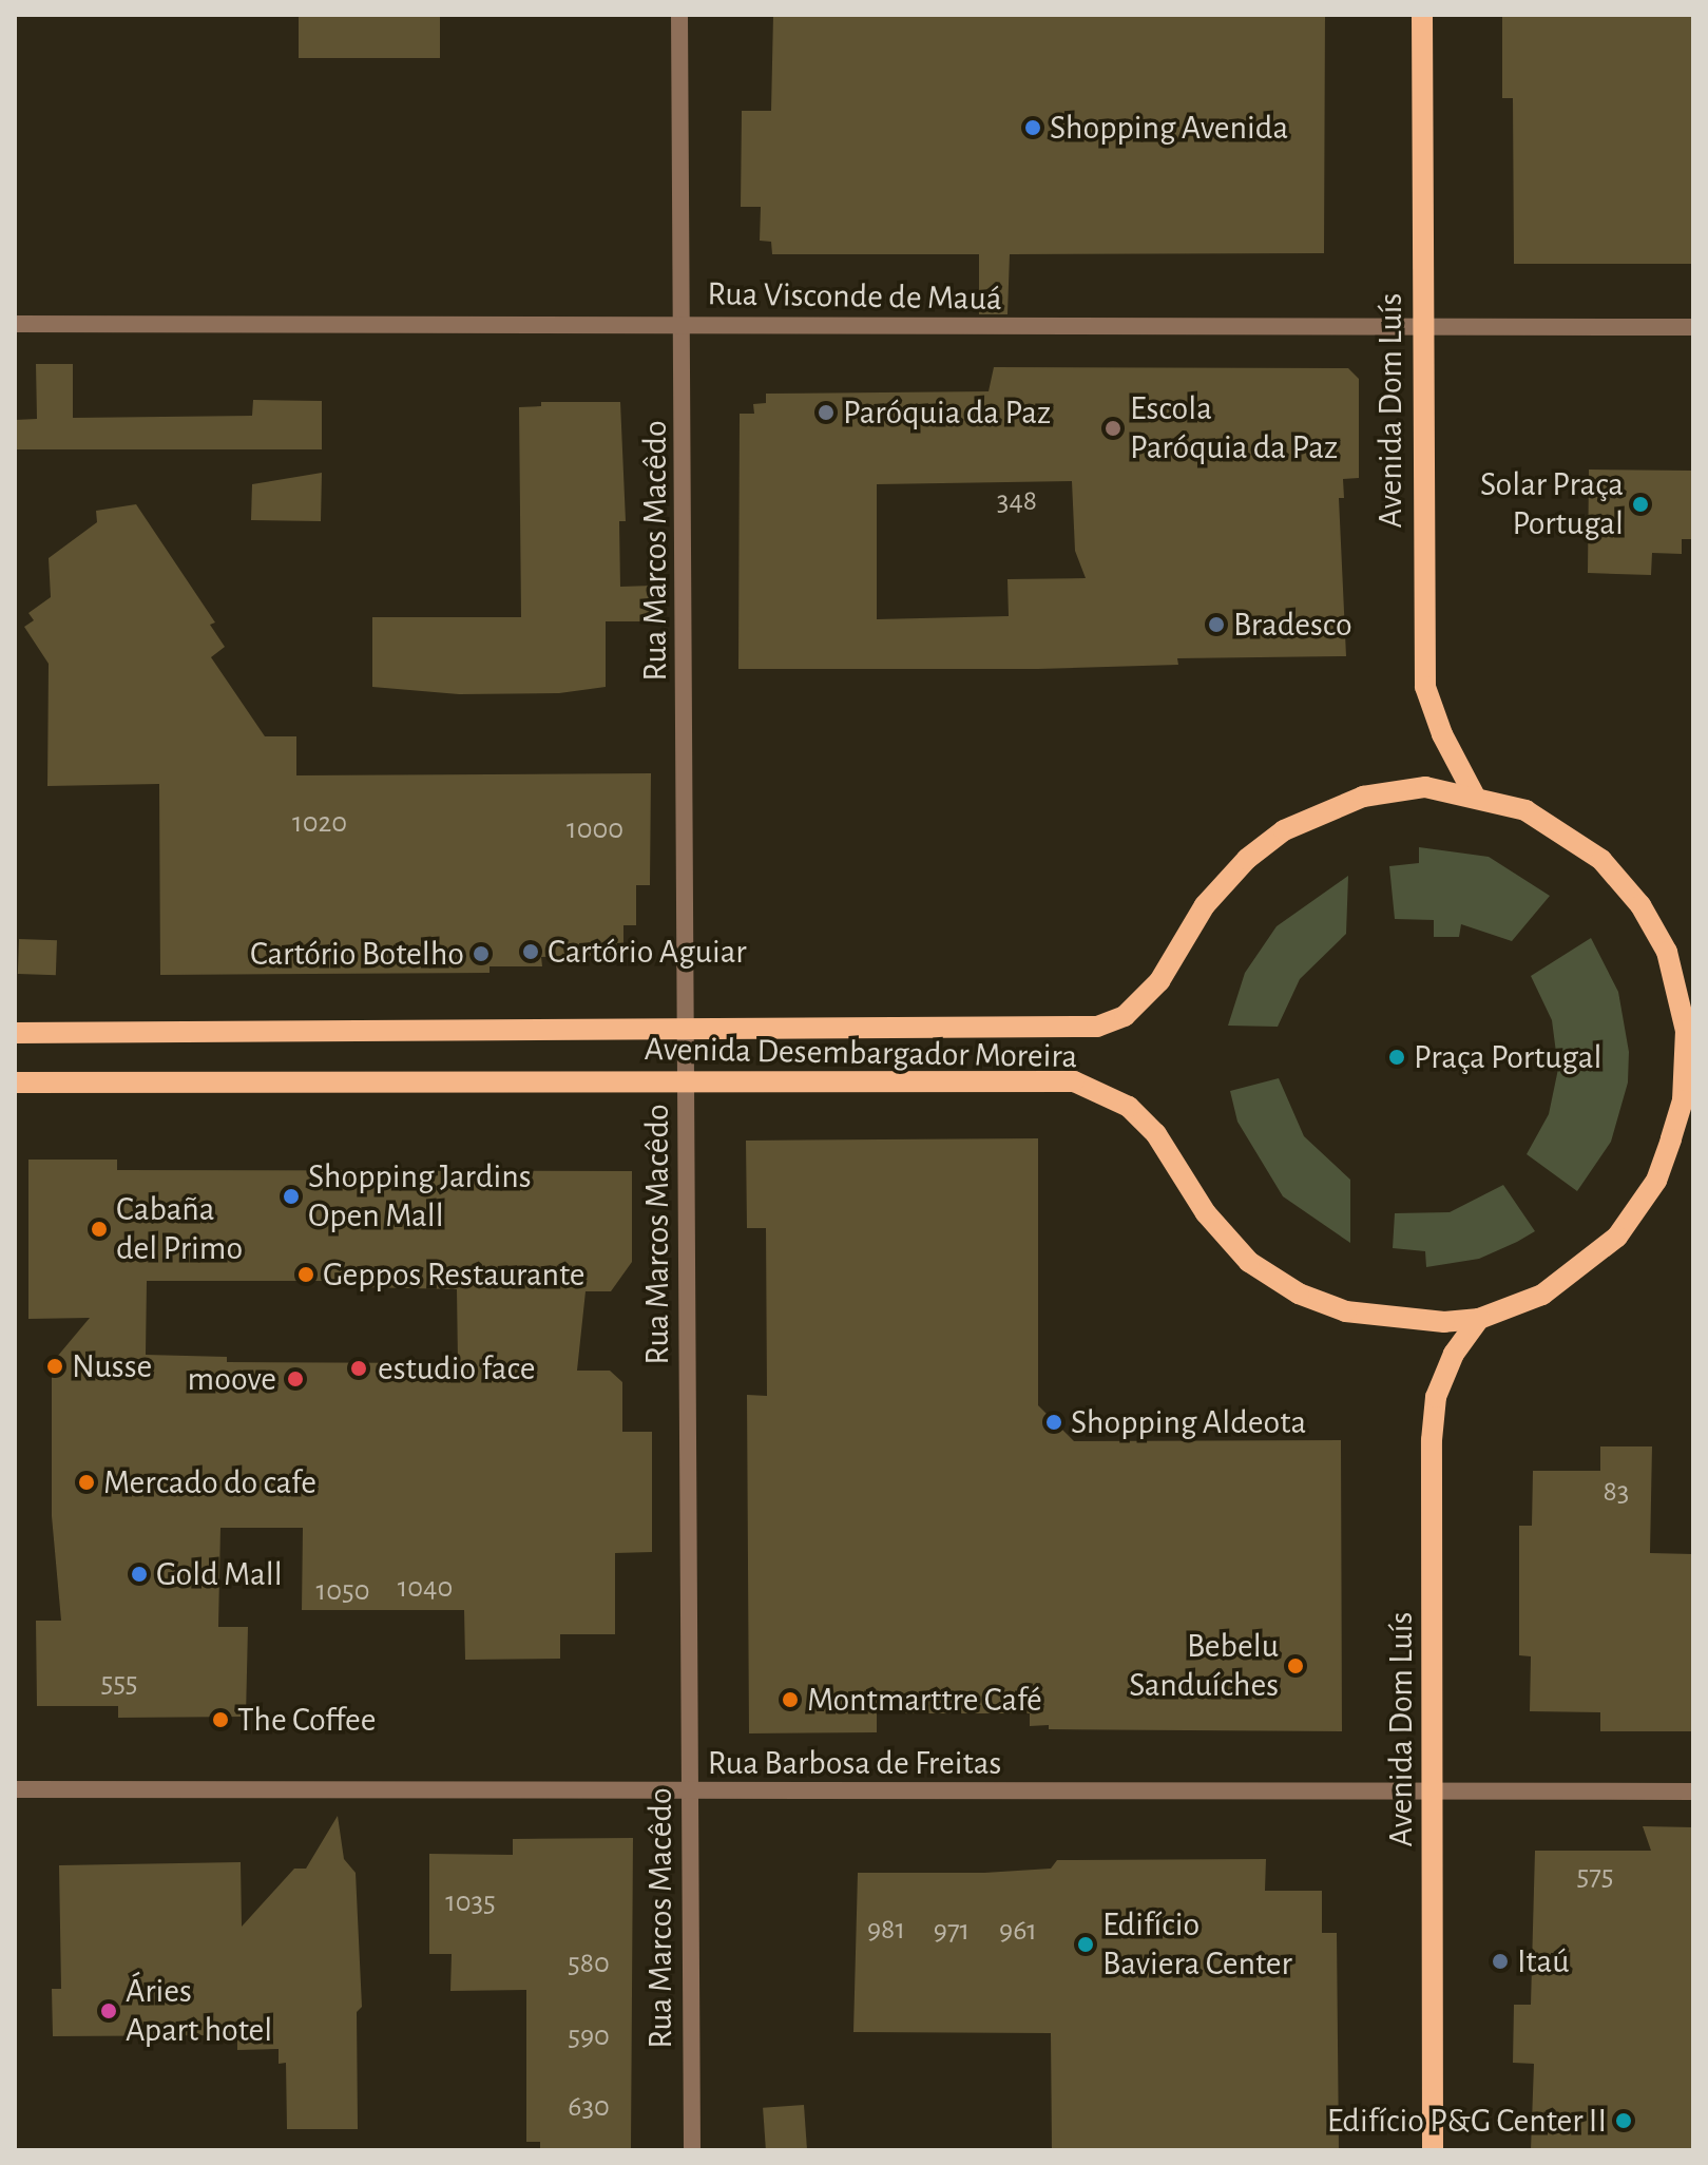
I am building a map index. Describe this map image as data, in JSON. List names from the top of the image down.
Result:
{
  "streets": {
    "main road": ["Avenida Dom Luís", "Avenida Desembargador Moreira"],
    "street": ["Rua Visconde de Mauá", "Rua Marcos Macêdo", "Rua Barbosa de Freitas"]
  },
  "crossings": [
    ["Rua Visconde de Mauá", "Avenida Dom Luís"],
    ["Rua Visconde de Mauá", "Rua Marcos Macêdo"],
    ["Avenida Dom Luís", "Avenida Desembargador Moreira"],
    ["Avenida Dom Luís", "Rua Barbosa de Freitas"],
    ["Rua Marcos Macêdo", "Avenida Desembargador Moreira"],
    ["Rua Marcos Macêdo", "Rua Barbosa de Freitas"]
  ],
  "places": [
    "Shopping Avenida",
    "Paróquia da Paz",
    "Escola Paróquia da Paz",
    "Solar Praça Portugal",
    "Bradesco",
    "Cartório Aguiar",
    "Cartório Botelho",
    "Praça Portugal",
    "Shopping Jardins Open Mall",
    "Cabaña del Primo",
    "Geppos Restaurante",
    "Nusse",
    "estudio face",
    "moove",
    "Shopping Aldeota",
    "Mercado do cafe",
    "Gold Mall",
    "Bebelu Sanduíches",
    "Montmarttre Café",
    "The Coffee",
    "Edifício Baviera Center",
    "Itaú",
    "Áries Apart hotel",
    "Edifício P&G Center II"
  ],
  "house_numbers": [
    "348",
    "1020",
    "1000",
    "83",
    "1040",
    "1050",
    "555",
    "575",
    "1035",
    "981",
    "971",
    "961",
    "580",
    "590",
    "630"
  ]
}
